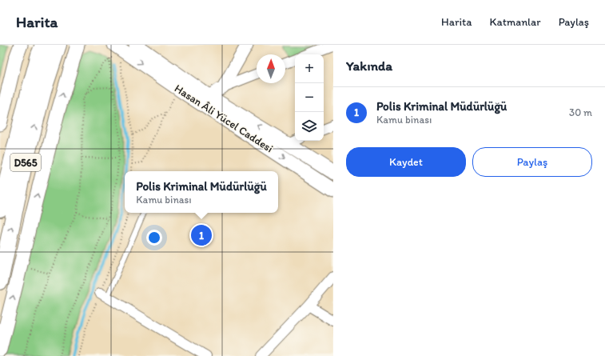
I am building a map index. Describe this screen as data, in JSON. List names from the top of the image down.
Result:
{
  "streets": {
    "highway": ["D565"],
    "main road": ["Hasan Âli Yücel Caddesi"]
  },
  "north": "top",
  "page": {
    "header": "Harita",
    "nav": ["Harita", "Katmanlar", "Paylaş"],
    "heading": "Yakında",
    "map_buttons": ["+", "−"],
    "list": [
      {
        "mark": "1",
        "name": "Polis Kriminal Müdürlüğü",
        "note": "Kamu binası",
        "value": "30 m"
      }
    ],
    "buttons": ["Kaydet", "Paylaş"],
    "popup": ["Polis Kriminal Müdürlüğü", "Kamu binası"],
    "pins": "1"
  }
}
